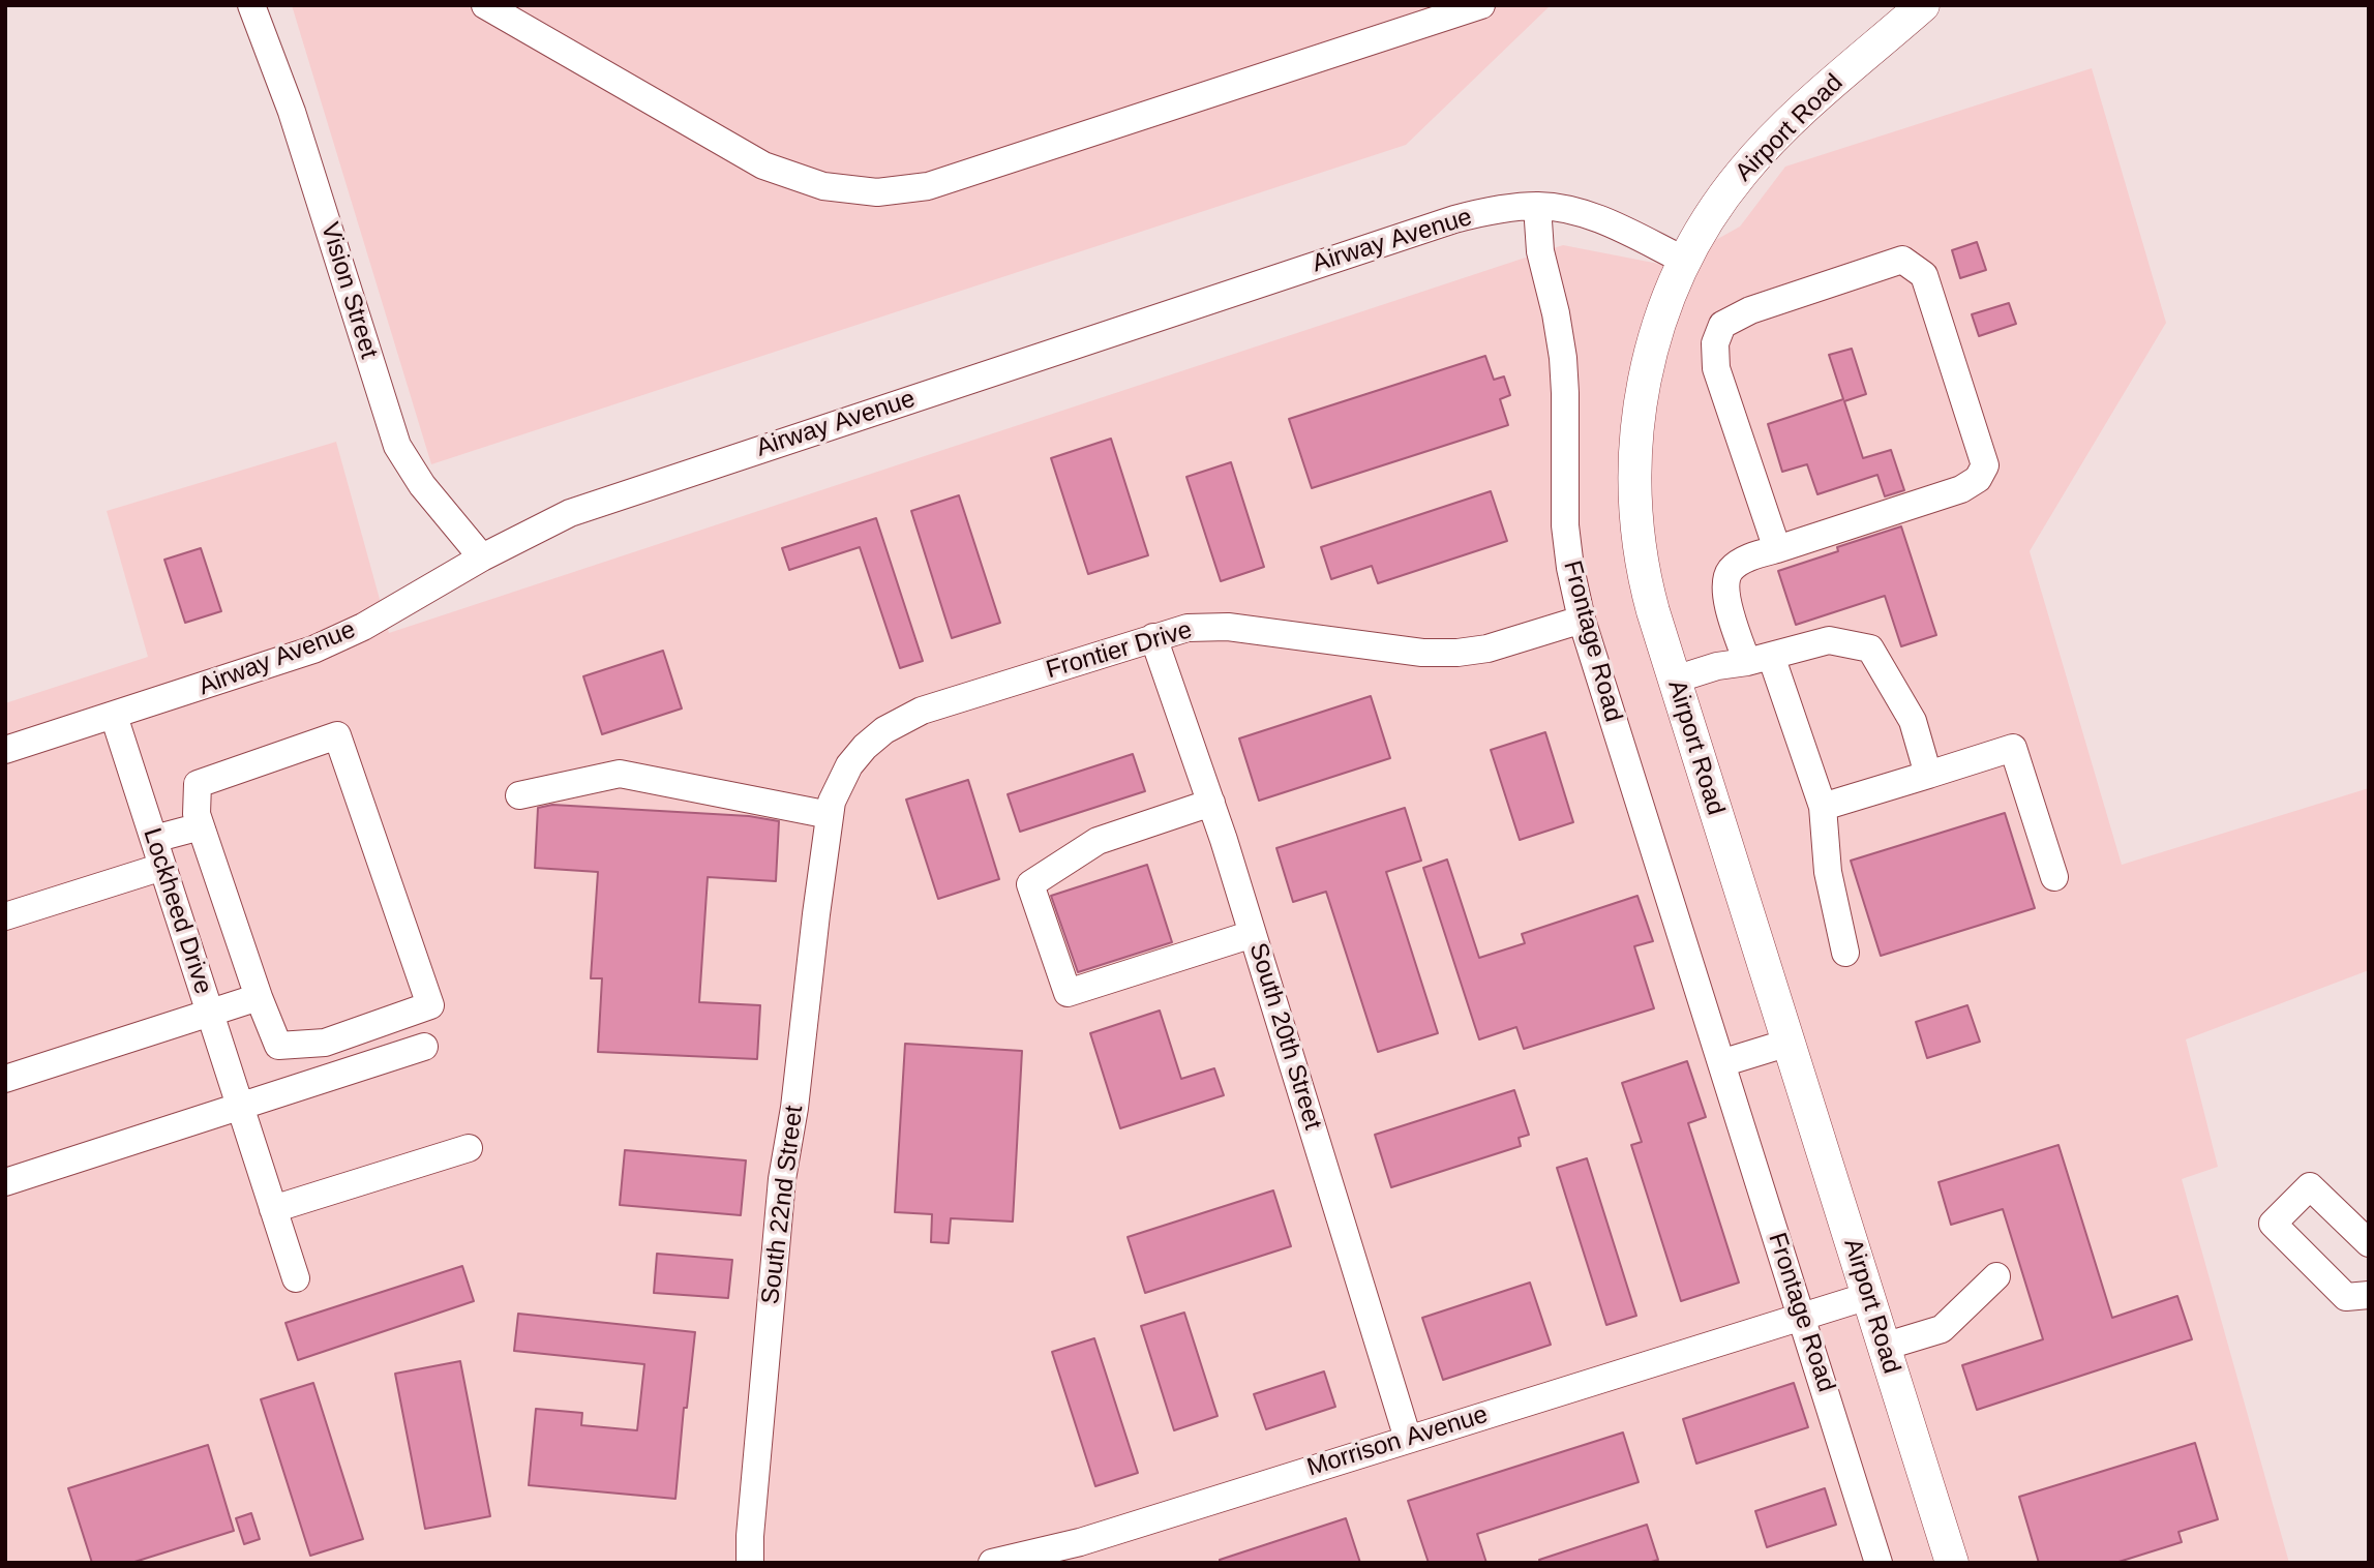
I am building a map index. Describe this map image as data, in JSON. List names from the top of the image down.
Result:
{
  "streets": {
    "main road": ["Airport Road"],
    "street": [
      "Airway Avenue",
      "Vision Street",
      "Frontage Road",
      "Frontier Drive",
      "Lockheed Drive",
      "South 20th Street",
      "South 22nd Street",
      "Morrison Avenue"
    ]
  },
  "crossings": [
    ["Airport Road", "Airway Avenue"],
    ["Airport Road", "Morrison Avenue"],
    ["Airway Avenue", "Vision Street"],
    ["Airway Avenue", "Frontage Road"],
    ["Airway Avenue", "Lockheed Drive"],
    ["Frontage Road", "Frontier Drive"],
    ["Frontage Road", "Morrison Avenue"],
    ["Frontier Drive", "South 20th Street"],
    ["Frontier Drive", "South 22nd Street"],
    ["South 20th Street", "Morrison Avenue"]
  ]
}
